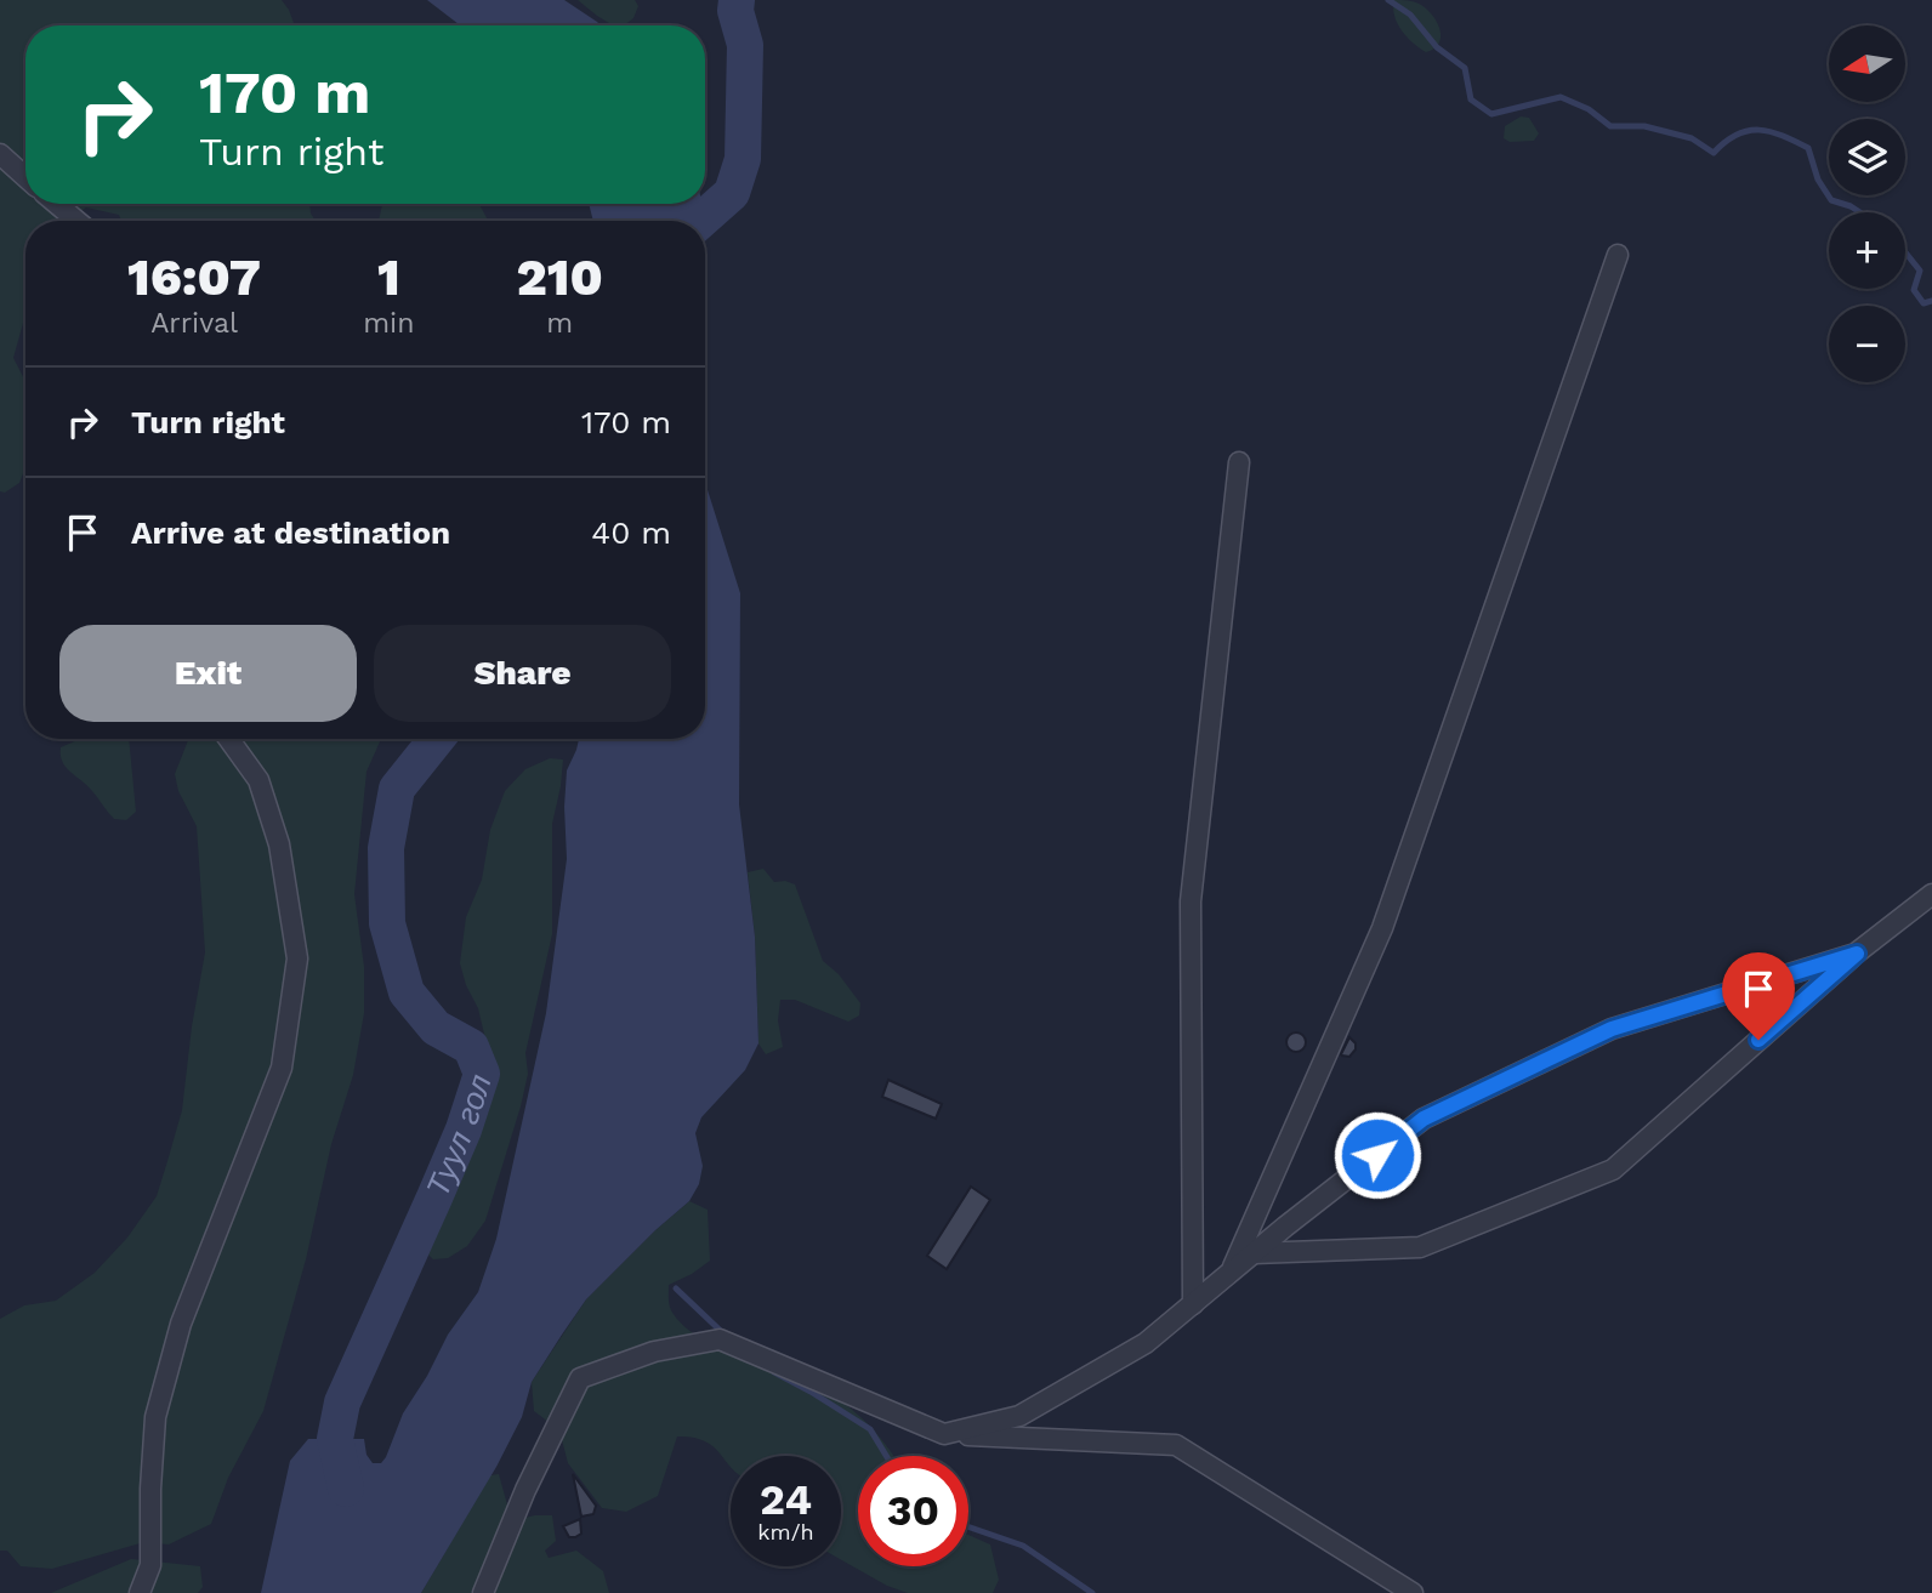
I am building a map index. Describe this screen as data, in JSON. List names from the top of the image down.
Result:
{
  "water": ["Туул гол"],
  "north": "left",
  "page": {
    "map_buttons": ["+", "−"],
    "turn": ["170 m", "Turn right"],
    "eta": [
      "16:07",
      "Arrival",
      "1",
      "min",
      "210",
      "m"
    ],
    "list": [
      {
        "name": "Turn right",
        "value": "170 m"
      },
      {
        "name": "Arrive at destination",
        "value": "40 m"
      }
    ],
    "buttons": ["Exit", "Share"],
    "speed": "24 km/h",
    "limit": "30"
  }
}
